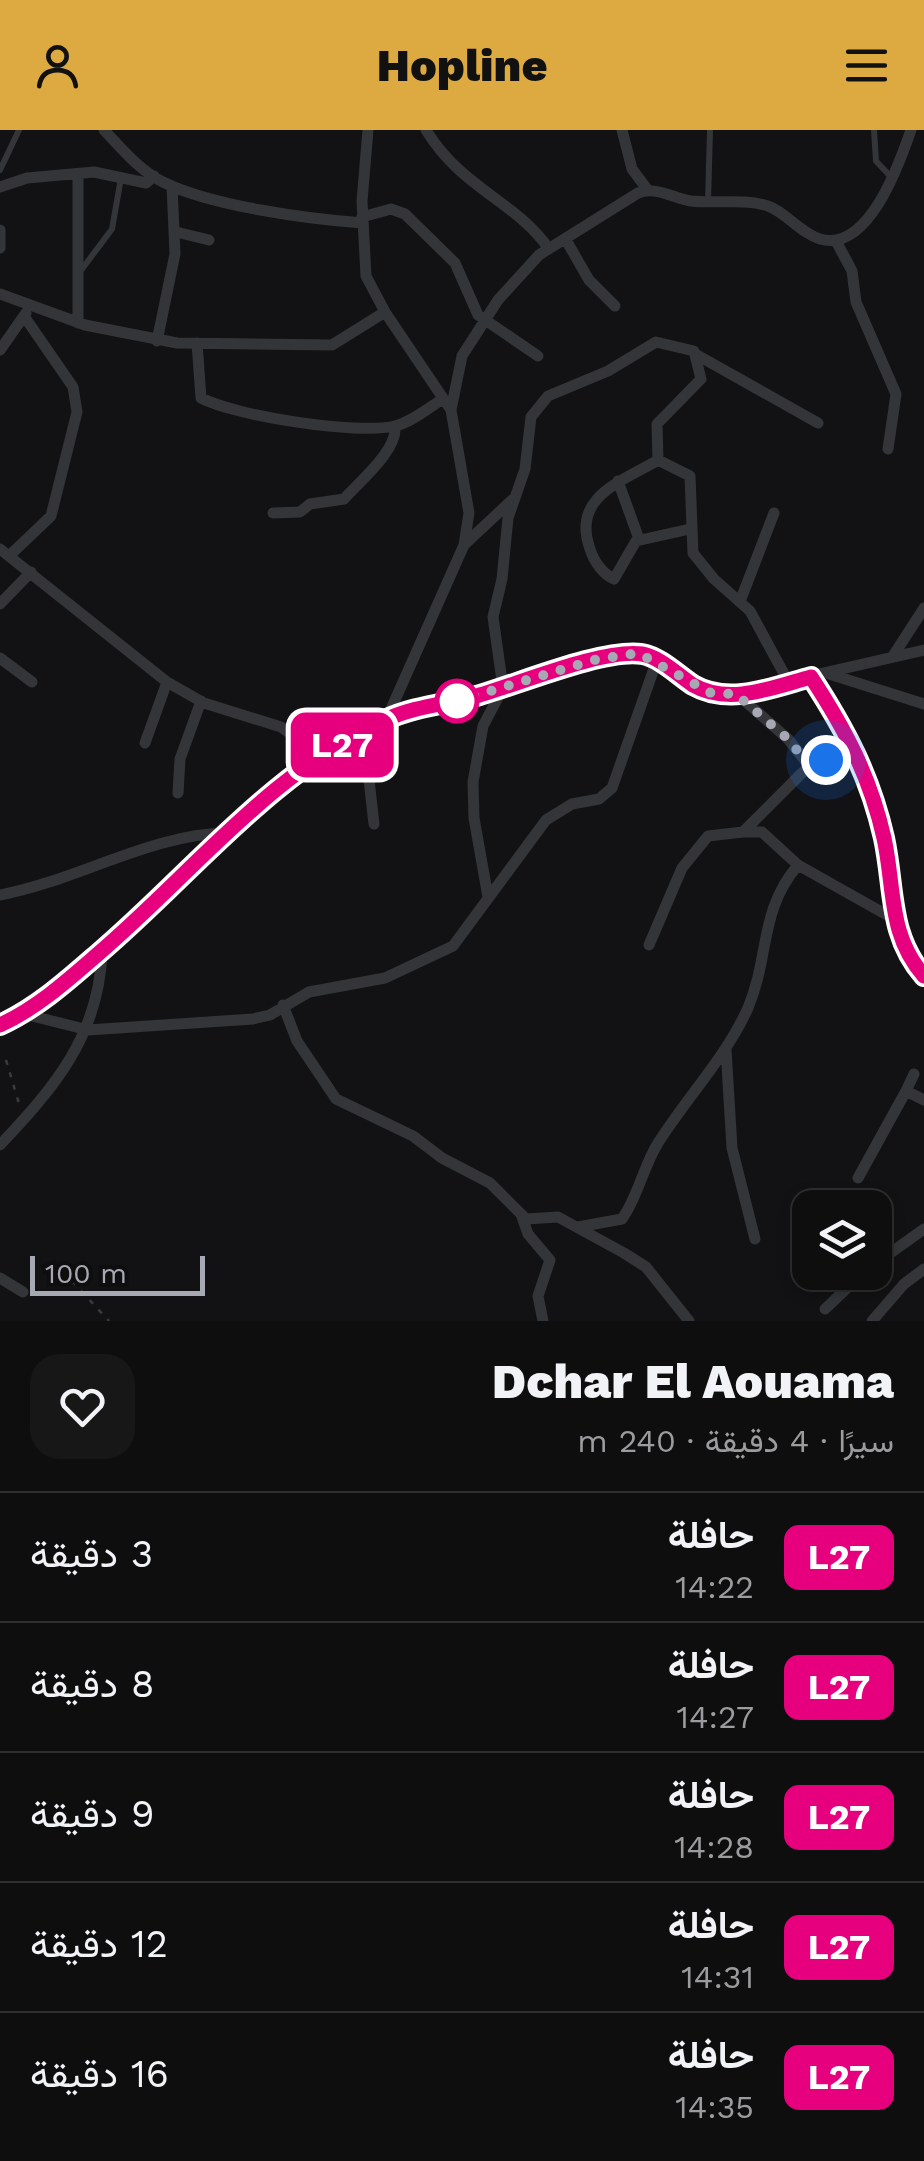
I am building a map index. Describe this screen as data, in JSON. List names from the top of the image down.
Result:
{
  "lines": ["bus line L27"],
  "scale_bar": "100 m",
  "page": {
    "header": "Hopline",
    "on_map": "L27",
    "scale": "100 m",
    "heading": ["Dchar El Aouama", "سيرًا · 4 دقيقة · 240 m"],
    "list": [
      {
        "mark": "L27",
        "name": "حافلة",
        "note": "14:22",
        "value": "3 دقيقة"
      },
      {
        "mark": "L27",
        "name": "حافلة",
        "note": "14:27",
        "value": "8 دقيقة"
      },
      {
        "mark": "L27",
        "name": "حافلة",
        "note": "14:28",
        "value": "9 دقيقة"
      },
      {
        "mark": "L27",
        "name": "حافلة",
        "note": "14:31",
        "value": "12 دقيقة"
      },
      {
        "mark": "L27",
        "name": "حافلة",
        "note": "14:35",
        "value": "16 دقيقة"
      }
    ]
  }
}
